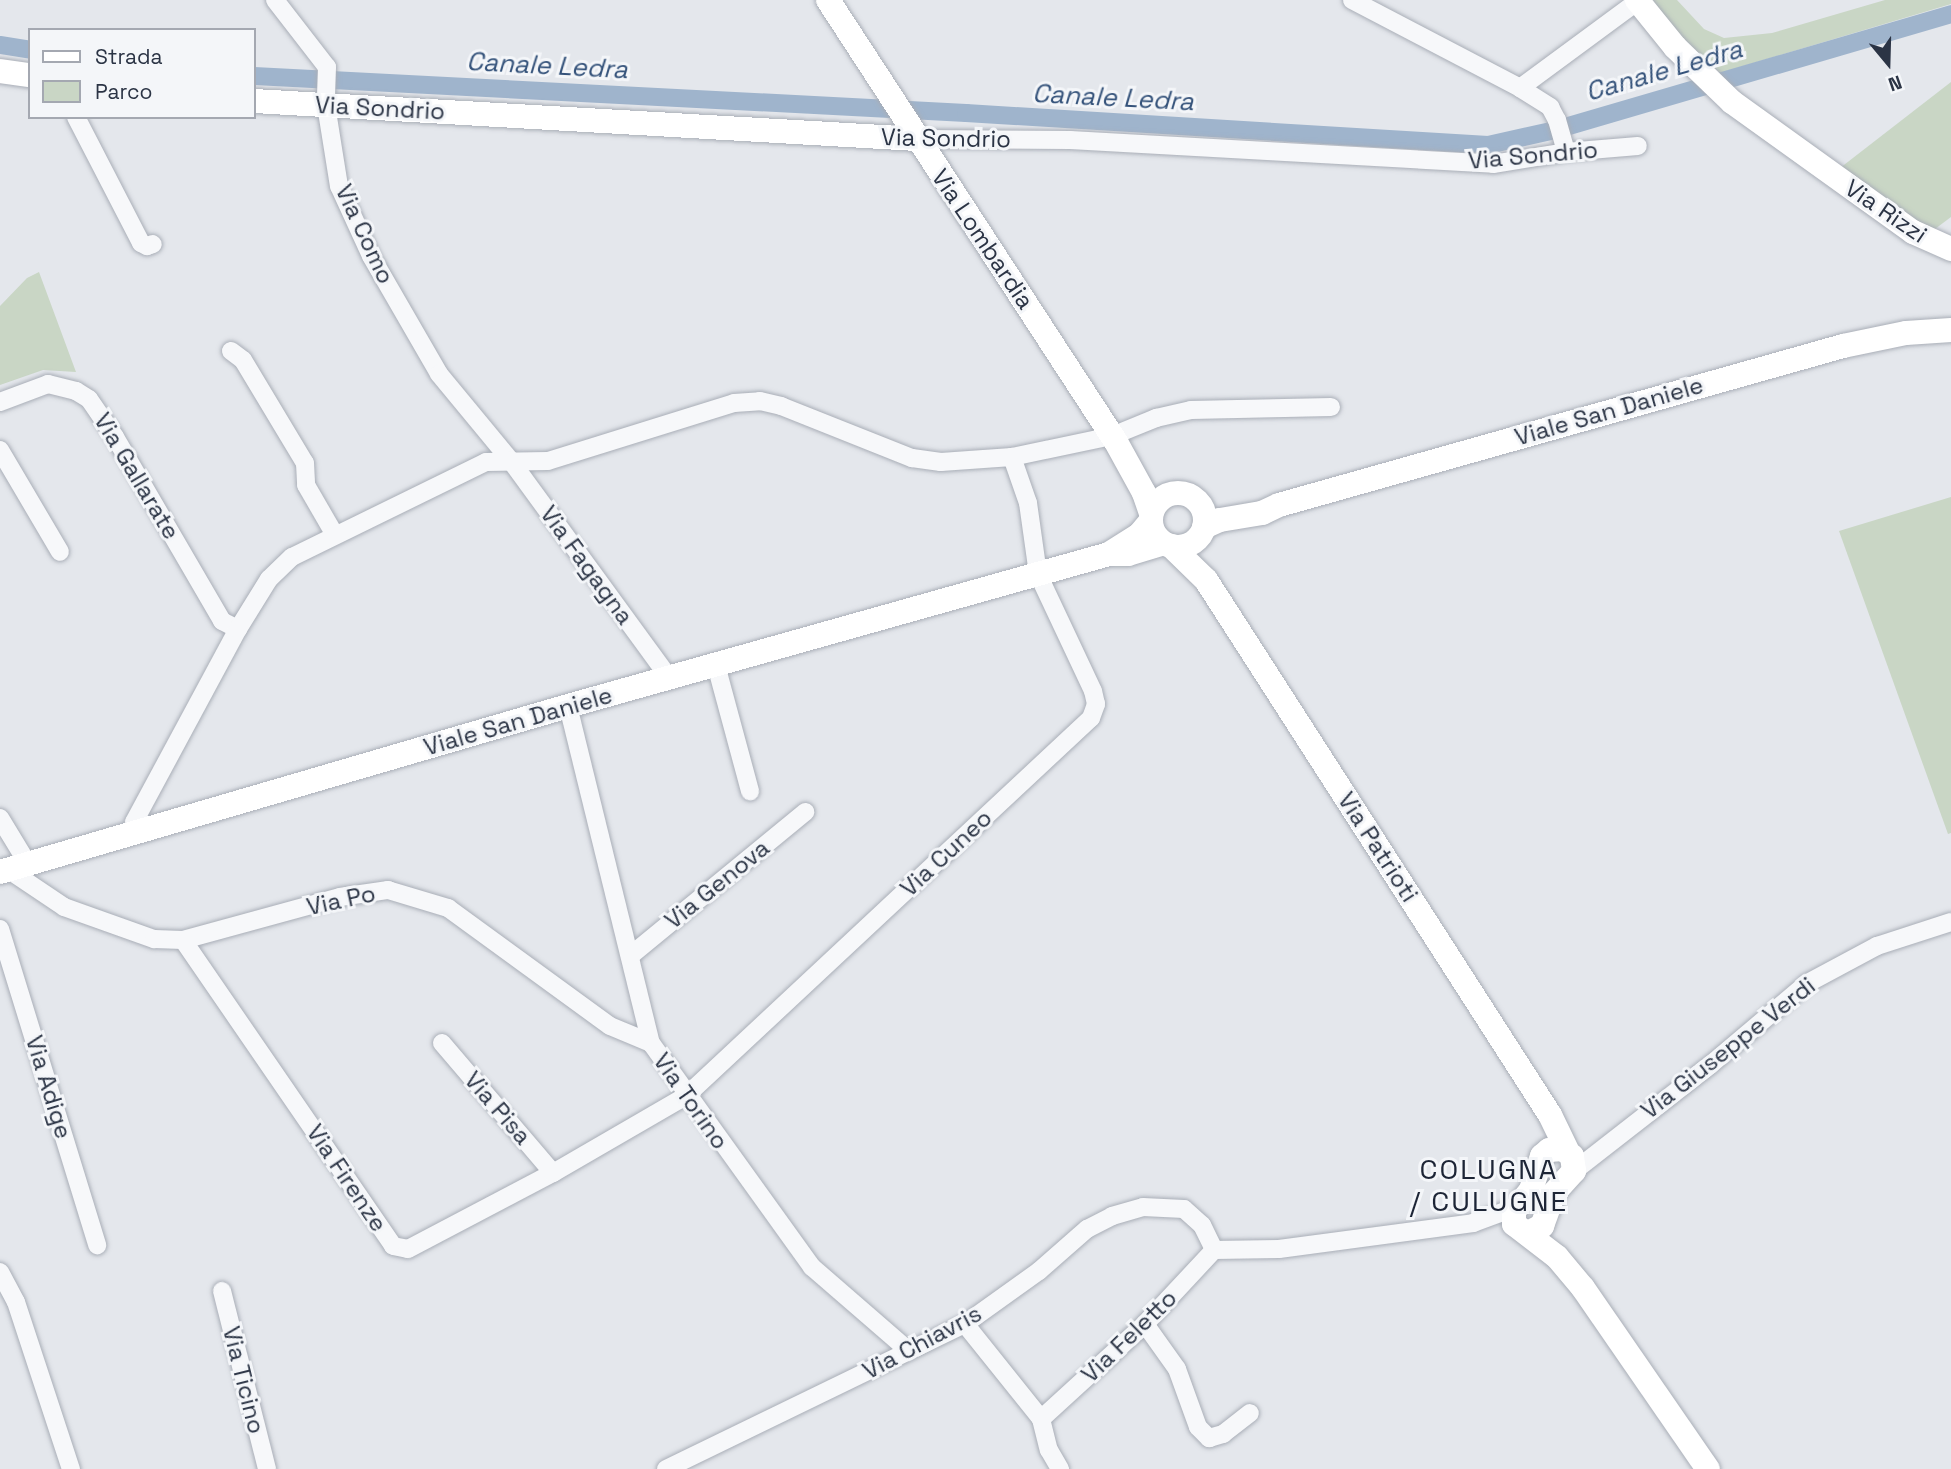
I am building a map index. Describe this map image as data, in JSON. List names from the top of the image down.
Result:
{
  "streets": {
    "street": [
      "Via Sondrio",
      "Via Rizzi",
      "Via Como",
      "Via Lombardia",
      "Viale San Daniele",
      "Via Gallarate",
      "Via Fagagna",
      "Via Patrioti",
      "Via Cuneo",
      "Via Genova",
      "Via Po",
      "Via Giuseppe Verdi",
      "Via Adige",
      "Via Torino",
      "Via Pisa",
      "Via Firenze",
      "Via Feletto",
      "Via Chiavris",
      "Via Ticino"
    ]
  },
  "crossings": [
    ["Via Sondrio", "Via Como"],
    ["Via Sondrio", "Via Lombardia"],
    ["Via Como", "Via Fagagna"],
    ["Via Lombardia", "Viale San Daniele"],
    ["Via Lombardia", "Via Patrioti"],
    ["Viale San Daniele", "Via Fagagna"],
    ["Viale San Daniele", "Via Patrioti"],
    ["Viale San Daniele", "Via Cuneo"],
    ["Viale San Daniele", "Via Po"],
    ["Viale San Daniele", "Via Torino"],
    ["Via Patrioti", "Via Giuseppe Verdi"],
    ["Via Cuneo", "Via Torino"],
    ["Via Cuneo", "Via Firenze"],
    ["Via Genova", "Via Torino"],
    ["Via Po", "Via Torino"],
    ["Via Po", "Via Firenze"],
    ["Via Torino", "Via Firenze"],
    ["Via Torino", "Via Chiavris"],
    ["Via Pisa", "Via Firenze"],
    ["Via Feletto", "Via Chiavris"]
  ],
  "districts": ["COLUGNA / CULUGNE"],
  "water": ["Canale Ledra"],
  "legend": ["Strada", "Parco"],
  "north": "bottom"
}
